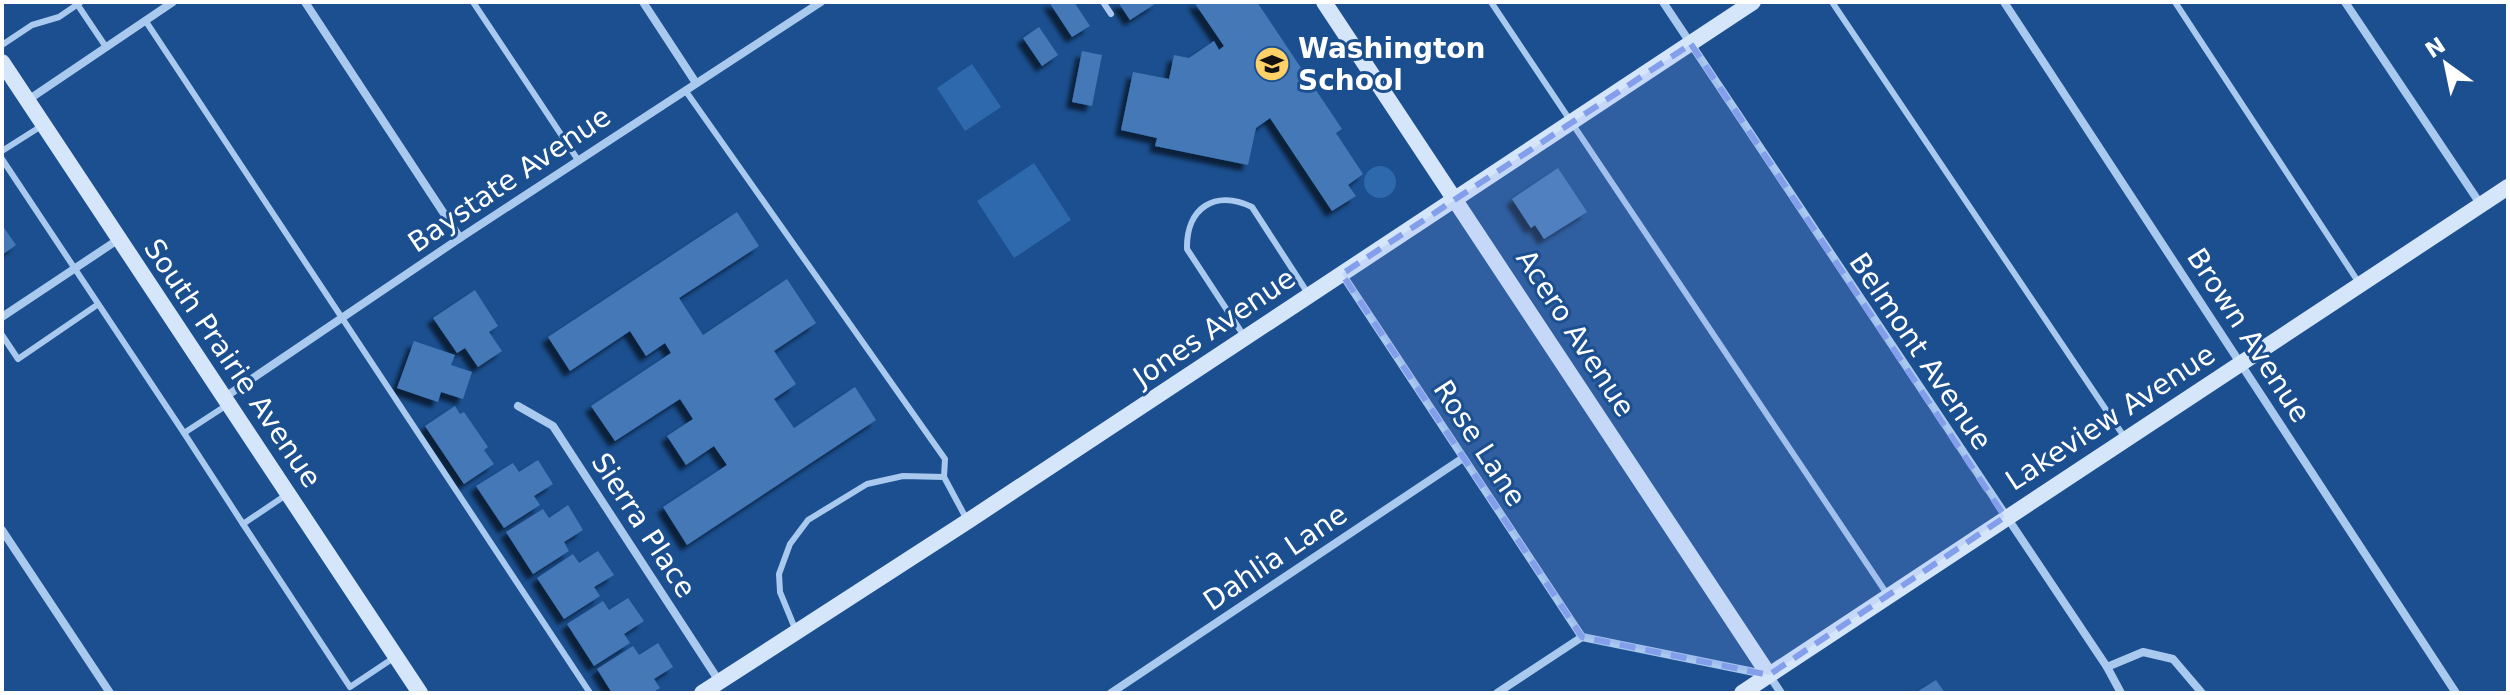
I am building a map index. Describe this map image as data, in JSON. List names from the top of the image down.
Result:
{
  "streets": {
    "street": [
      "Baystate Avenue",
      "Jones Avenue",
      "Acero Avenue",
      "Brown Avenue",
      "Belmont Avenue",
      "South Prairie Avenue",
      "Lakeview Avenue",
      "Rose Lane",
      "Sierra Place",
      "Dahlia Lane"
    ]
  },
  "crossings": [
    ["Baystate Avenue", "South Prairie Avenue"],
    ["Jones Avenue", "Acero Avenue"],
    ["Jones Avenue", "Belmont Avenue"],
    ["Jones Avenue", "Rose Lane"],
    ["Jones Avenue", "Sierra Place"],
    ["Acero Avenue", "Lakeview Avenue"],
    ["Brown Avenue", "Lakeview Avenue"],
    ["Belmont Avenue", "Lakeview Avenue"],
    ["Rose Lane", "Dahlia Lane"]
  ],
  "places": {
    "school or university": ["Washington School"]
  },
  "north": "top left"
}
